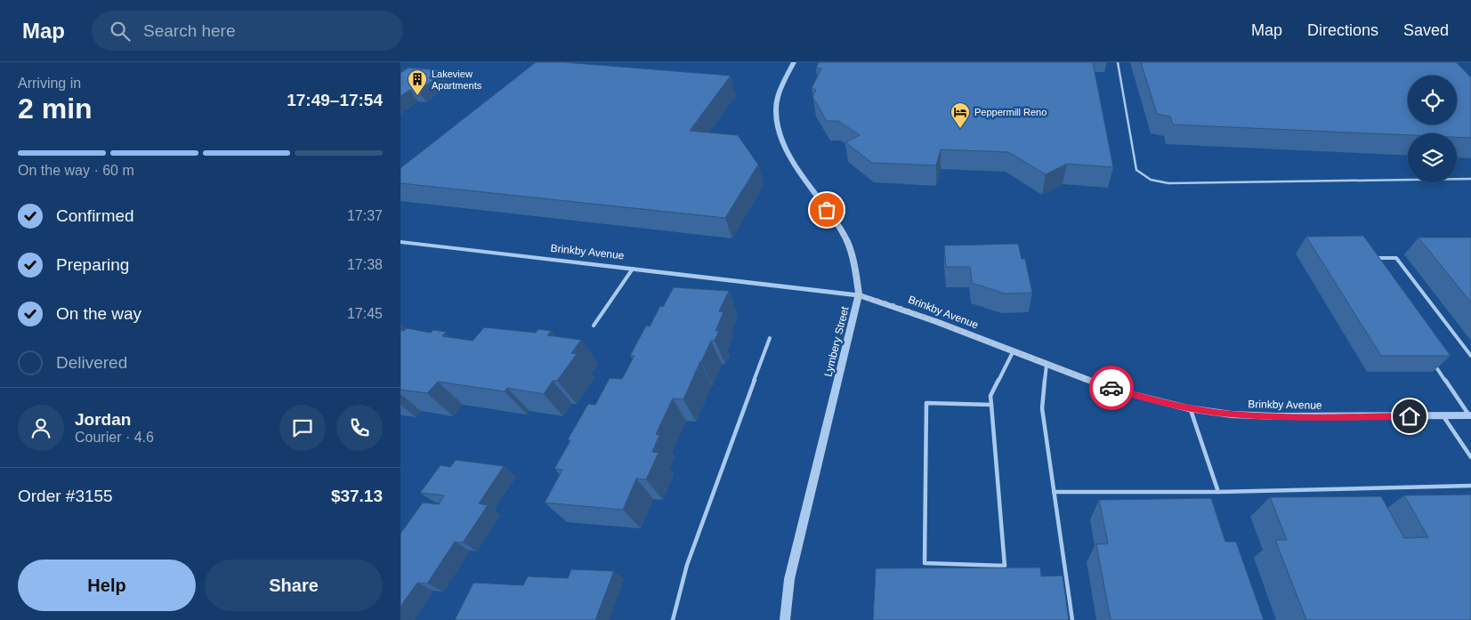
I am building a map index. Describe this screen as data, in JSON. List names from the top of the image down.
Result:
{
  "streets": {
    "street": ["Brinkby Avenue", "Lymbery Street"]
  },
  "crossings": [
    ["Brinkby Avenue", "Lymbery Street"]
  ],
  "places": {
    "building": ["Lakeview Apartments"],
    "hotel": ["Peppermill Reno"]
  },
  "page": {
    "header": "Map",
    "search": "Search here",
    "nav": ["Map", "Directions", "Saved"],
    "heading": ["2 min", "Arriving in", "17:49–17:54"],
    "panel": [
      "Jordan",
      "Courier · 4.6",
      "Order #3155",
      "$37.13"
    ],
    "bar": "On the way · 60 m",
    "list": [
      ["Confirmed", "17:37"],
      ["Preparing", "17:38"],
      ["On the way", "17:45"],
      "Delivered"
    ],
    "buttons": ["Help", "Share"]
  }
}
